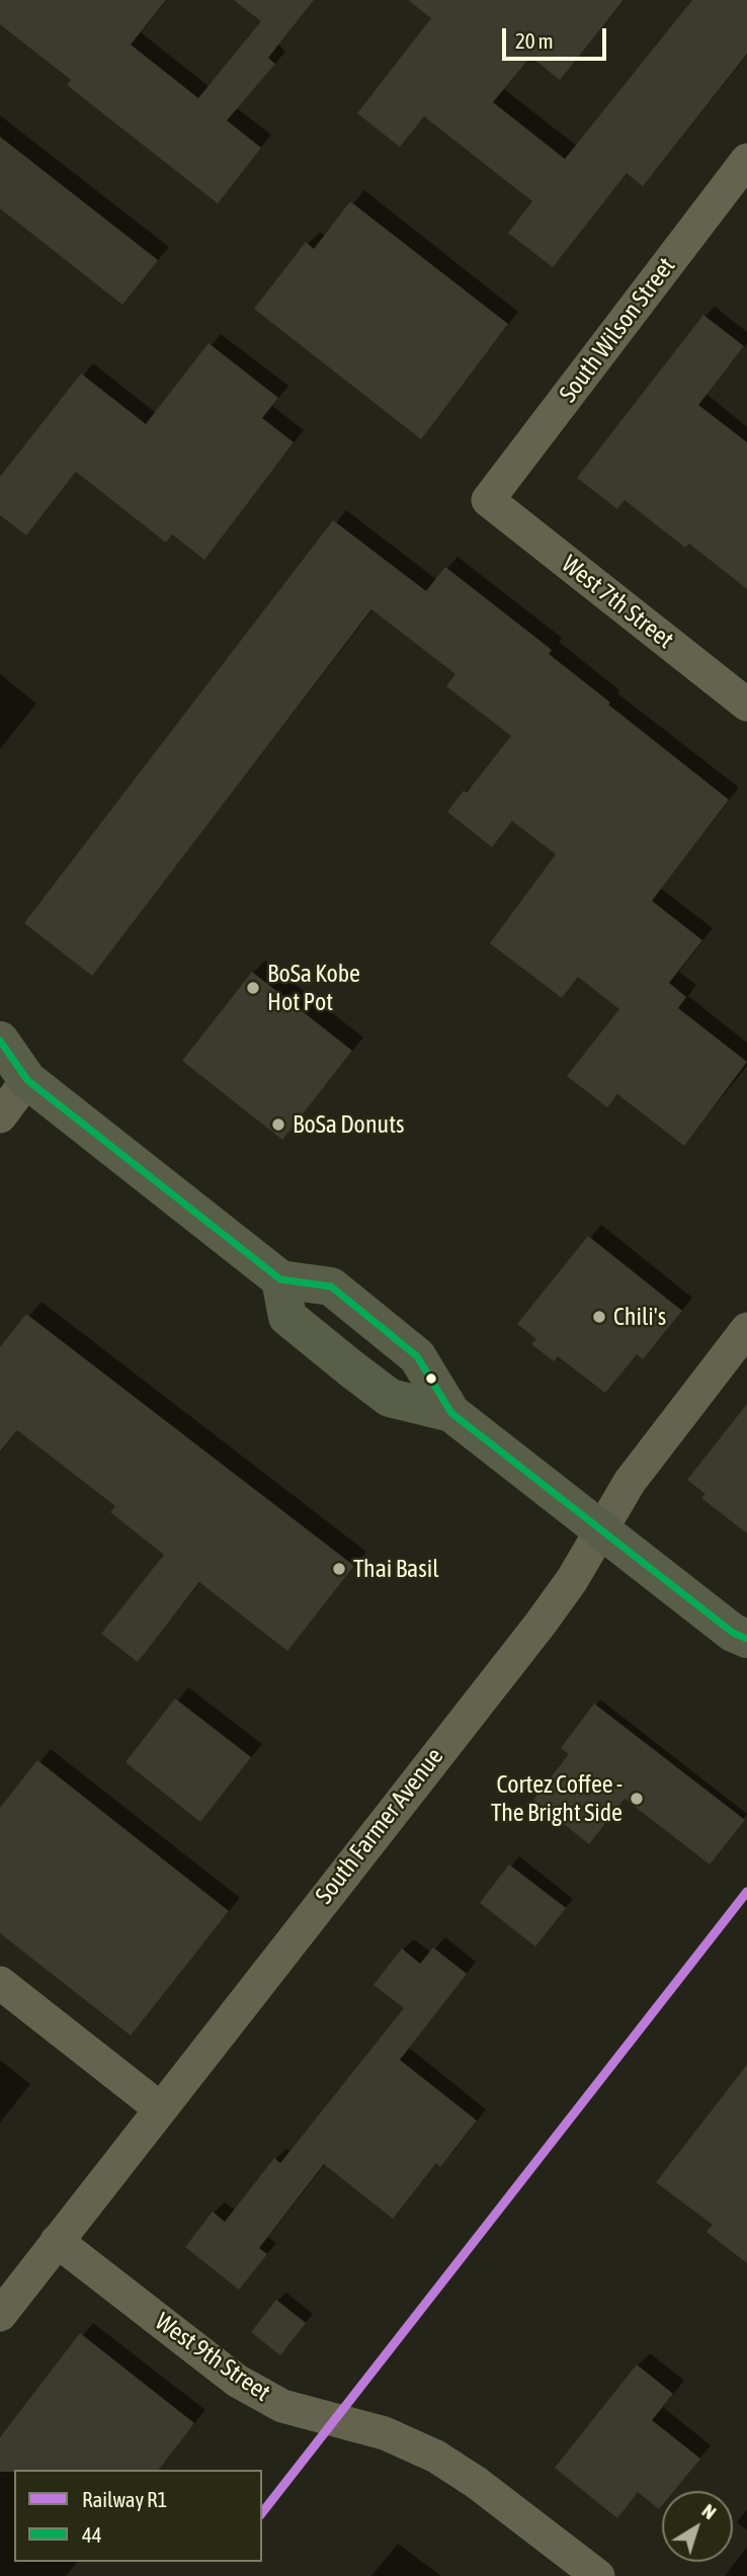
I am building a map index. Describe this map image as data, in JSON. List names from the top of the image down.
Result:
{
  "streets": {
    "street": [
      "South Wilson Street",
      "West 7th Street",
      "South Farmer Avenue",
      "West 9th Street"
    ]
  },
  "crossings": [
    ["South Wilson Street", "West 7th Street"],
    ["South Farmer Avenue", "West 9th Street"]
  ],
  "places": [
    "BoSa Kobe Hot Pot",
    "BoSa Donuts",
    "Chili's",
    "Thai Basil",
    "Cortez Coffee - The Bright Side"
  ],
  "lines": ["transit line 44", "rail line R1"],
  "legend": ["Railway R1", "44"],
  "scale_bar": "20 m",
  "north": "top right"
}
